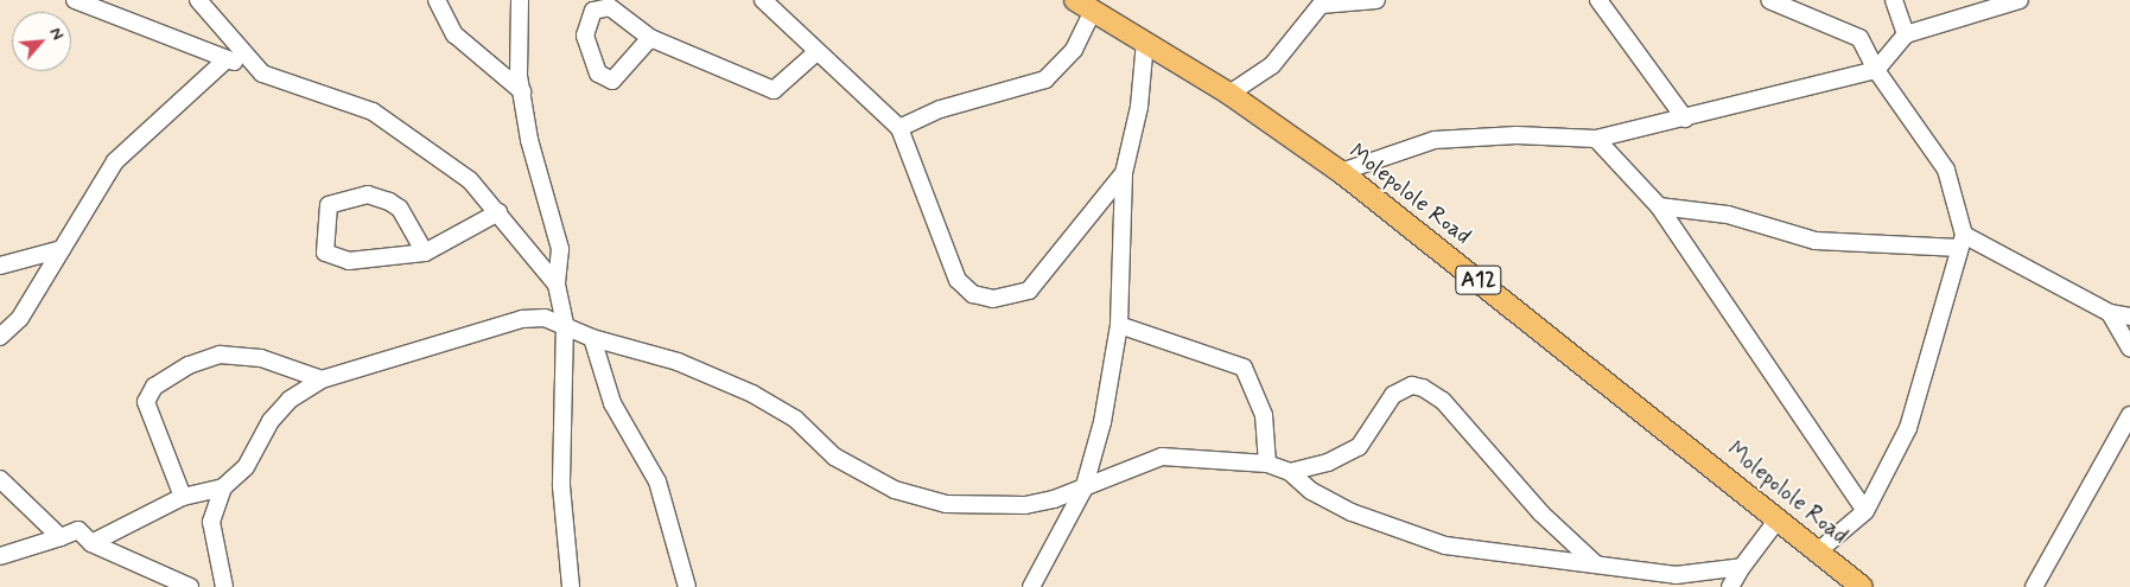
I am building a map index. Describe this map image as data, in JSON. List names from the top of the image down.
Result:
{
  "streets": {
    "main road": ["Molepolole Road", "A12"]
  },
  "north": "top right"
}
